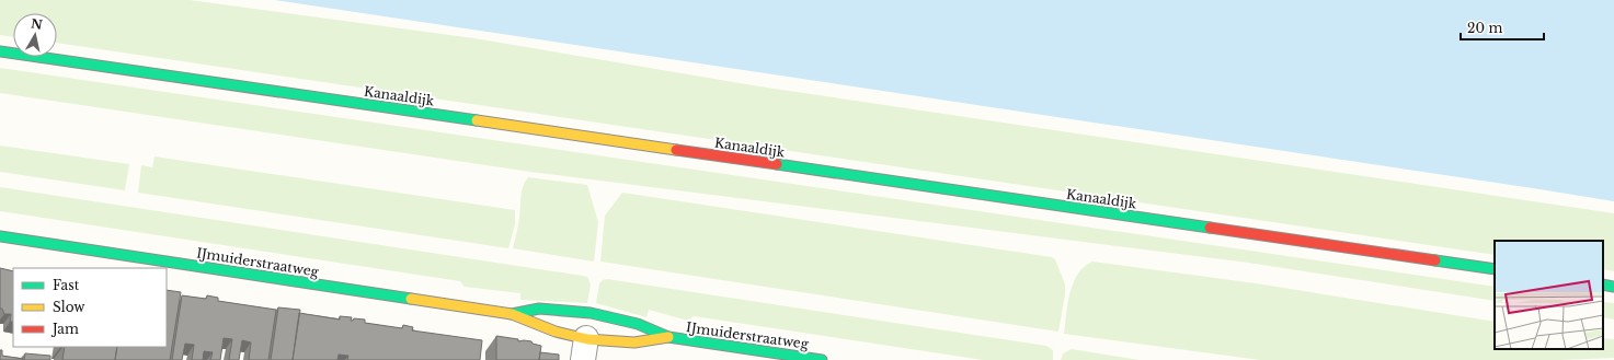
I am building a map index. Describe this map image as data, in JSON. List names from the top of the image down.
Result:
{
  "streets": {
    "main road": ["Kanaaldijk", "IJmuiderstraatweg"]
  },
  "legend": ["Fast", "Slow", "Jam"],
  "scale_bar": "20 m",
  "north": "top"
}
